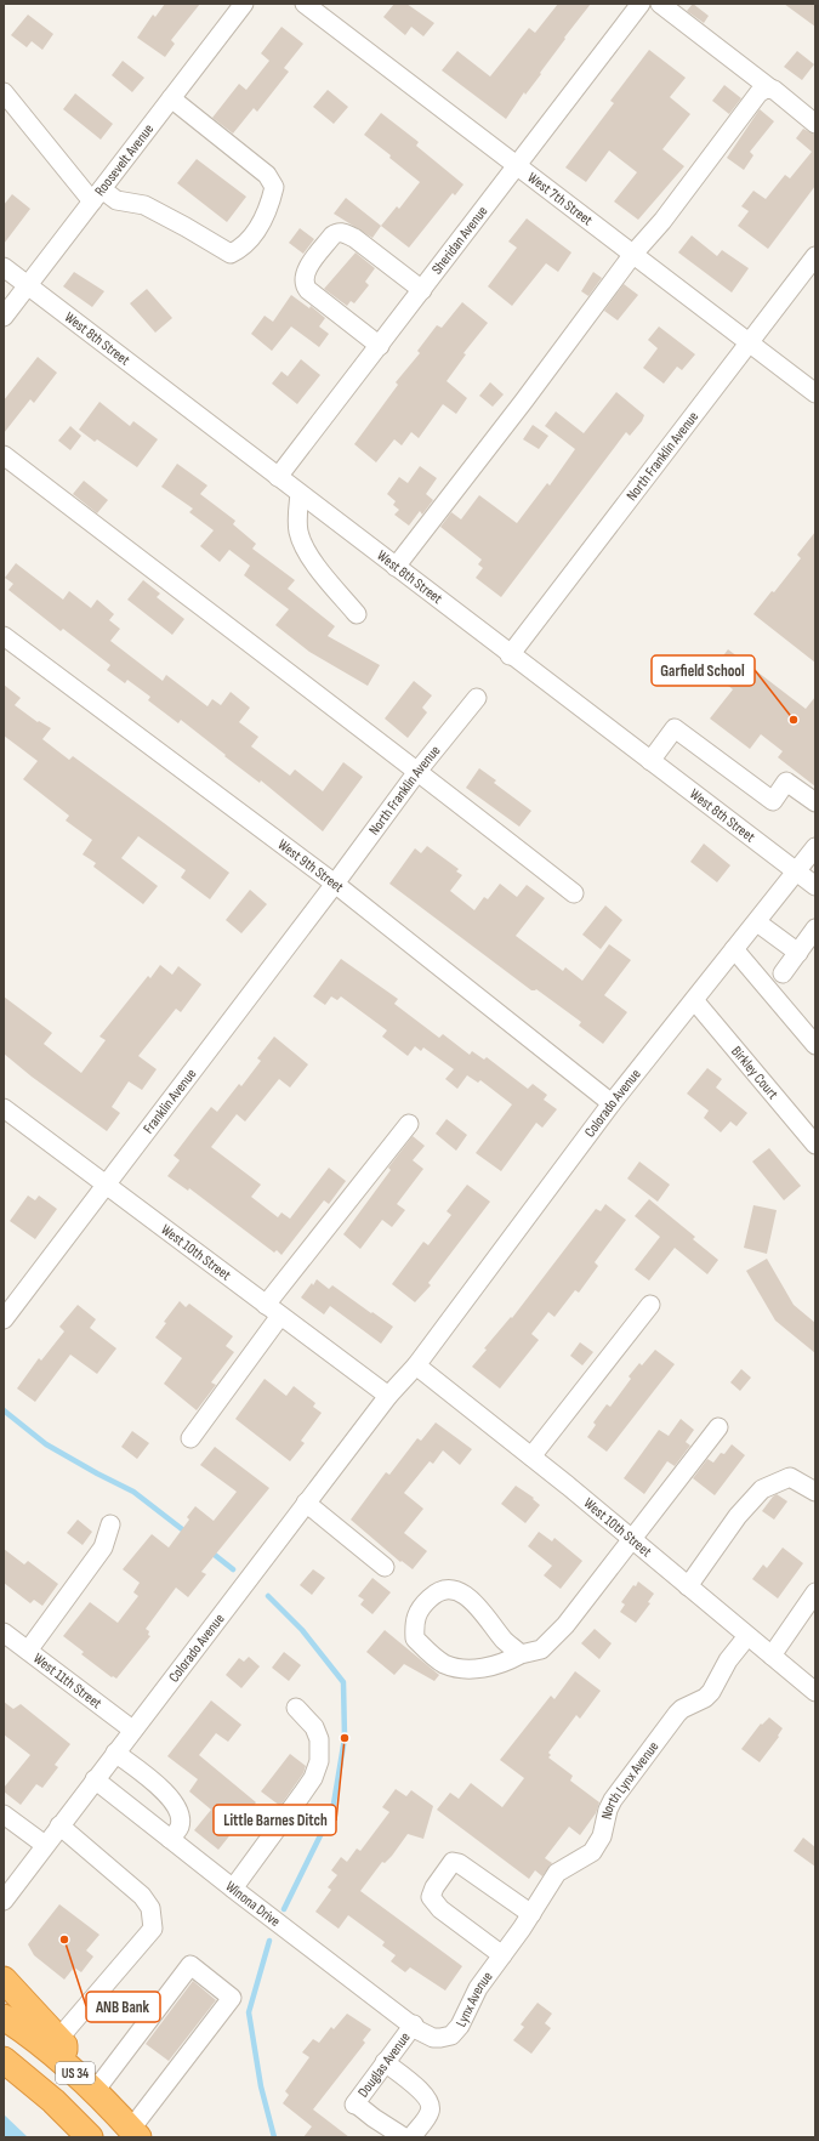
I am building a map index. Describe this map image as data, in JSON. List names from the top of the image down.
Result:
{
  "streets": {
    "highway": ["US 34"],
    "street": [
      "Roosevelt Avenue",
      "West 7th Street",
      "Sheridan Avenue",
      "West 8th Street",
      "North Franklin Avenue",
      "West 9th Street",
      "Birkley Court",
      "Franklin Avenue",
      "Colorado Avenue",
      "West 10th Street",
      "West 11th Street",
      "North Lynx Avenue",
      "Winona Drive",
      "Lynx Avenue",
      "Douglas Avenue"
    ]
  },
  "crossings": [
    ["Roosevelt Avenue", "West 8th Street"],
    ["West 7th Street", "Sheridan Avenue"],
    ["West 7th Street", "North Franklin Avenue"],
    ["Sheridan Avenue", "West 8th Street"],
    ["West 8th Street", "North Franklin Avenue"],
    ["West 8th Street", "Colorado Avenue"],
    ["North Franklin Avenue", "West 9th Street"],
    ["North Franklin Avenue", "Franklin Avenue"],
    ["West 9th Street", "Franklin Avenue"],
    ["West 9th Street", "Colorado Avenue"],
    ["Birkley Court", "Colorado Avenue"],
    ["Franklin Avenue", "West 10th Street"],
    ["Colorado Avenue", "West 10th Street"],
    ["Colorado Avenue", "West 11th Street"],
    ["Colorado Avenue", "Winona Drive"],
    ["West 10th Street", "North Lynx Avenue"],
    ["North Lynx Avenue", "Lynx Avenue"],
    ["Winona Drive", "Lynx Avenue"],
    ["Winona Drive", "Douglas Avenue"],
    ["Lynx Avenue", "Douglas Avenue"]
  ],
  "places": ["Garfield School", "Little Barnes Ditch", "ANB Bank"]
}
